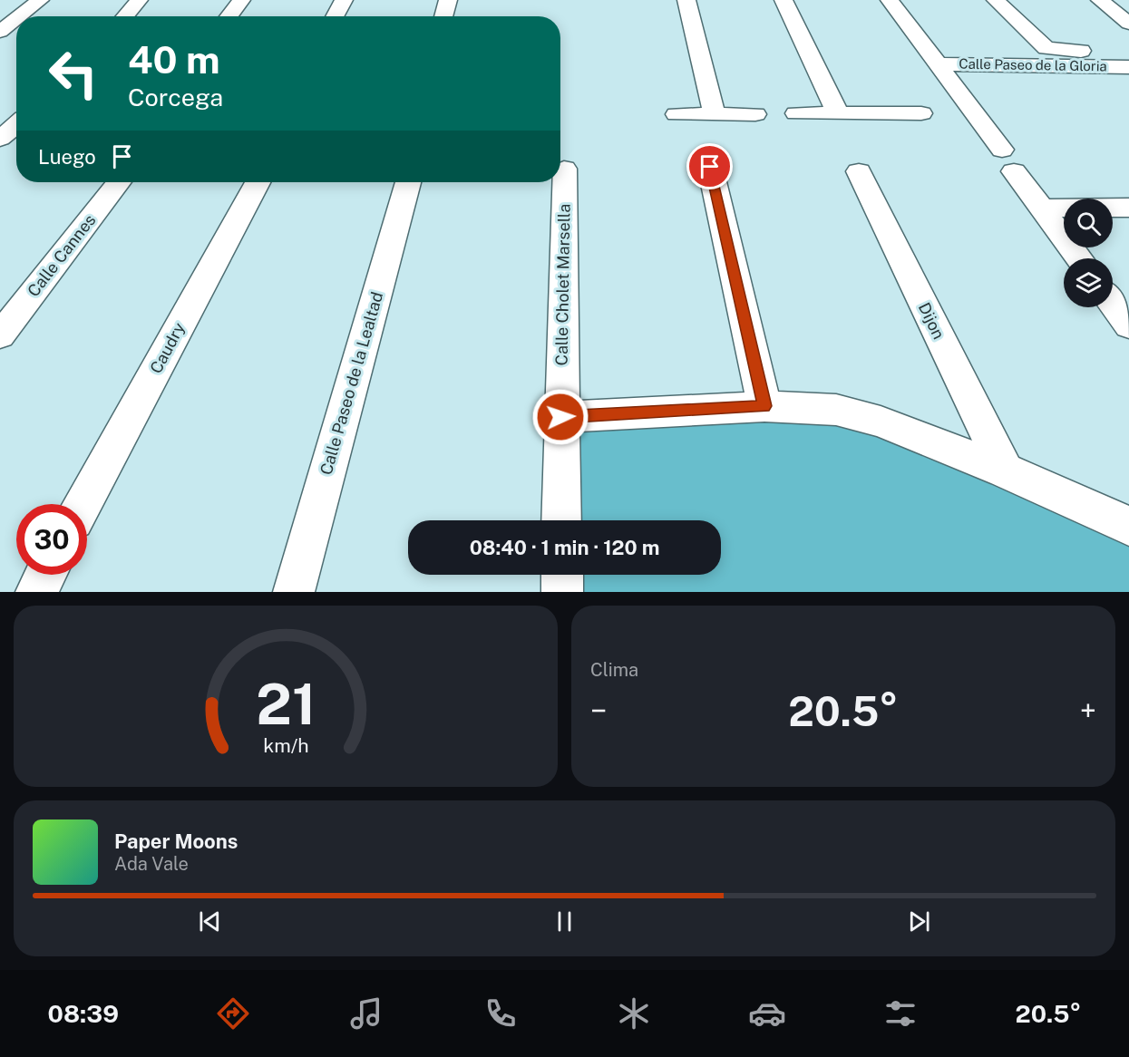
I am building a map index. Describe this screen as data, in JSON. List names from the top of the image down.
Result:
{
  "streets": {
    "street": [
      "Calle Paseo de la Gloria",
      "Calle Cannes",
      "Calle Cholet Marsella",
      "Dijon",
      "Caudry",
      "Calle Paseo de la Lealtad"
    ]
  },
  "page": {
    "turn": ["40 m", "Corcega"],
    "then": "Luego",
    "limit": "30",
    "trip": "08:40 · 1 min · 120 m",
    "tile": "Clima",
    "heat": ["−", "20.5°", "+"],
    "song": ["Paper Moons", "Ada Vale"],
    "tabs": ["08:39", "20.5°"],
    "gauge": ["21", "km/h"]
  }
}
